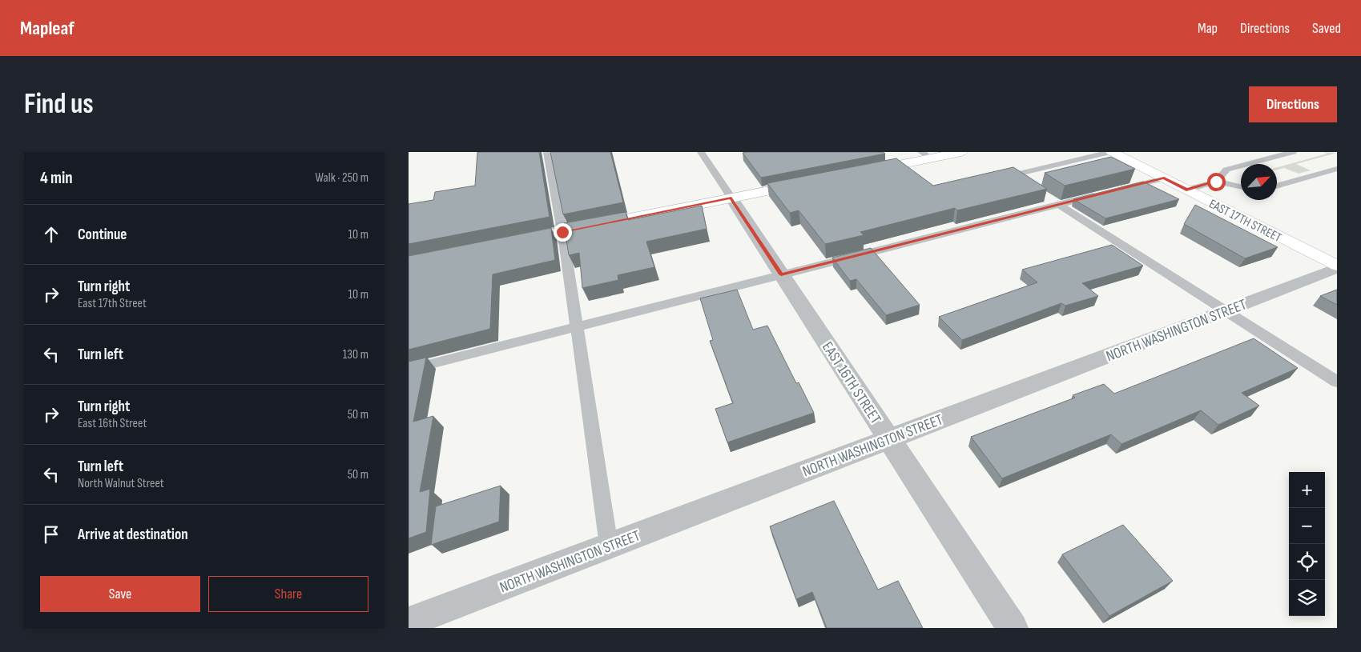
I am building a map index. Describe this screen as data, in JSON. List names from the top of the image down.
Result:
{
  "streets": {
    "main road": ["EAST 17TH STREET"],
    "street": ["NORTH WASHINGTON STREET", "EAST 16TH STREET"]
  },
  "crossings": [
    ["EAST 17TH STREET", "NORTH WASHINGTON STREET"],
    ["NORTH WASHINGTON STREET", "EAST 16TH STREET"]
  ],
  "north": "top right",
  "page": {
    "header": "Mapleaf",
    "nav": ["Map", "Directions", "Saved"],
    "buttons": [
      "Directions",
      ["Save", "Share"]
    ],
    "title": "Find us",
    "heading": ["4 min", "Walk · 250 m"],
    "list": [
      ["Continue", "10 m"],
      ["Turn right", "East 17th Street", "10 m"],
      ["Turn left", "130 m"],
      ["Turn right", "East 16th Street", "50 m"],
      ["Turn left", "North Walnut Street", "50 m"],
      "Arrive at destination"
    ],
    "map_buttons": ["+", "−"]
  }
}
